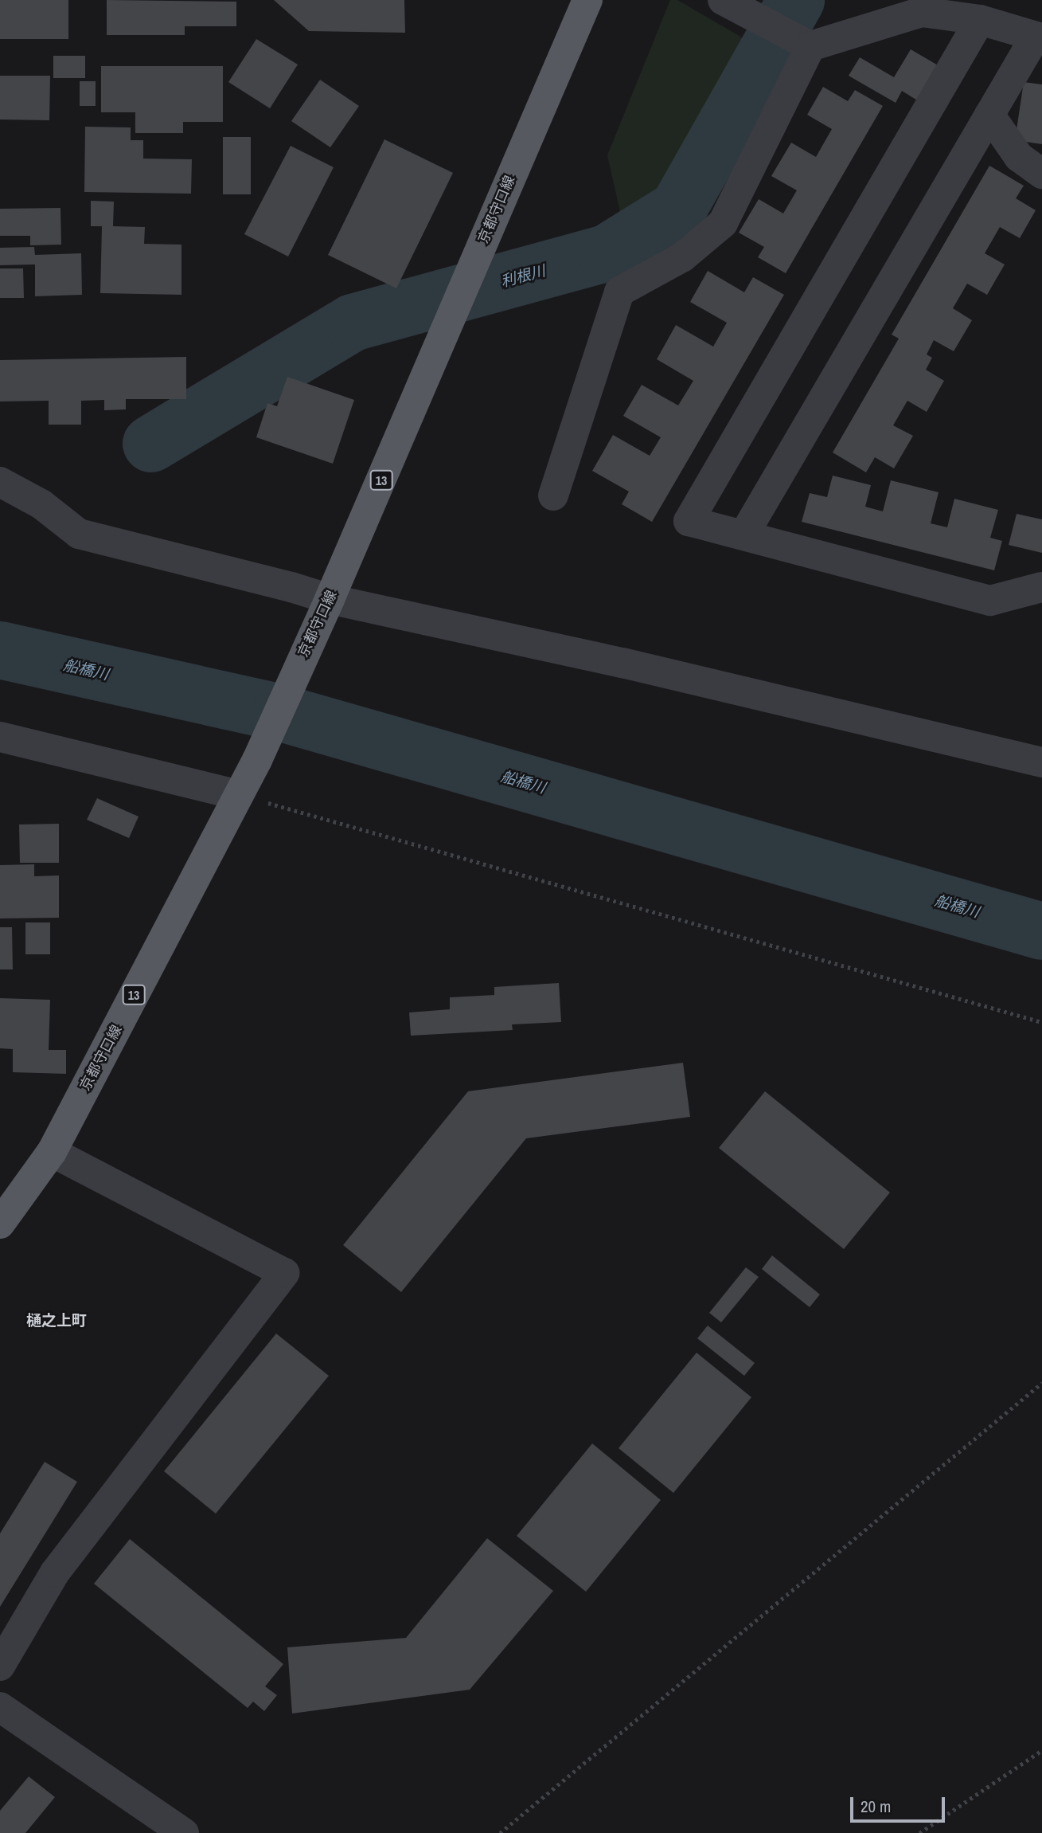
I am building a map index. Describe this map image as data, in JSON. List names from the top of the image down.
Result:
{
  "streets": {
    "main road": ["京都守口線", "13"]
  },
  "districts": ["樋之上町"],
  "water": ["利根川", "船橋川"],
  "scale_bar": "20 m"
}
